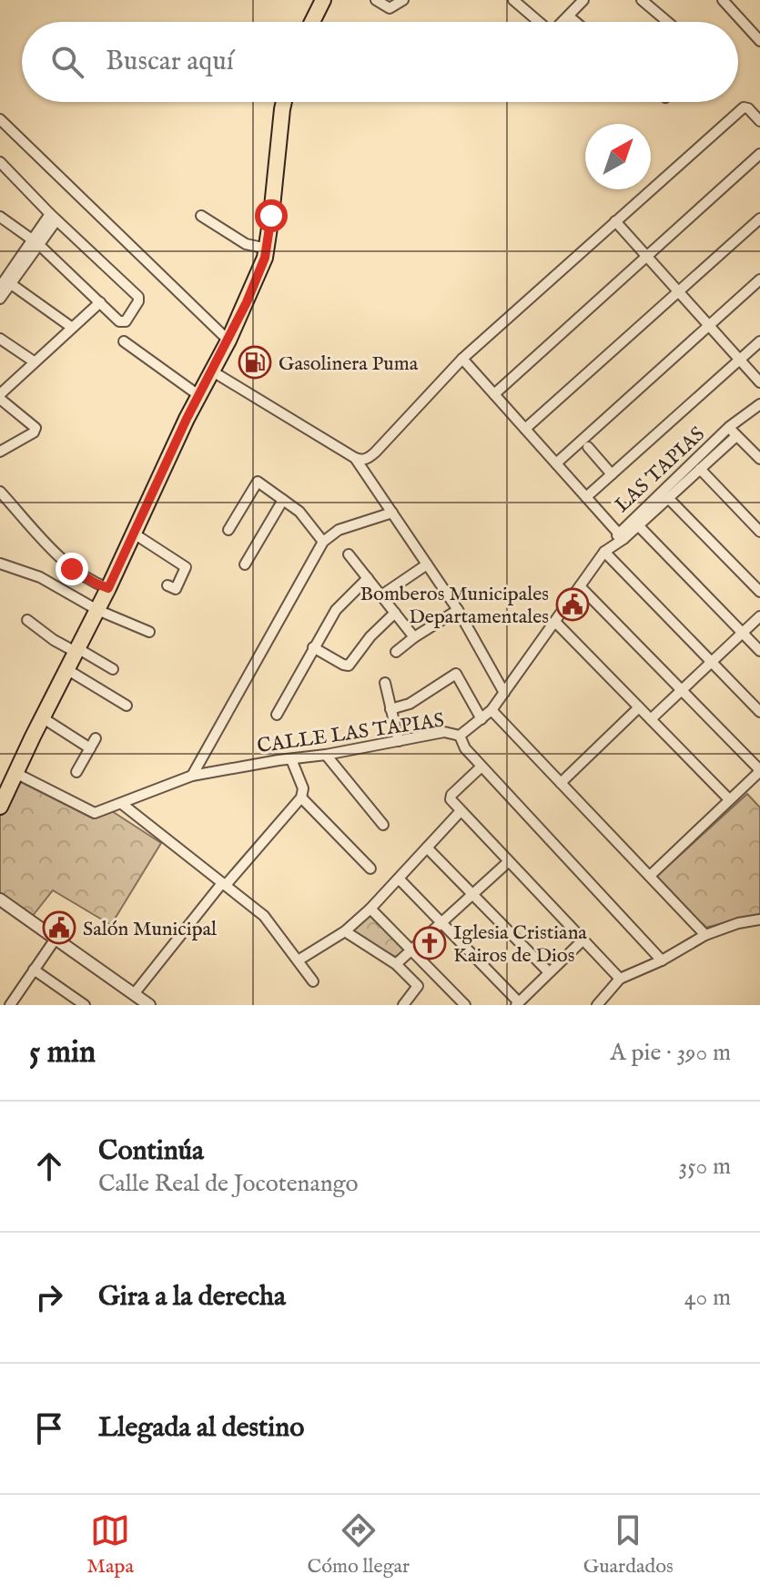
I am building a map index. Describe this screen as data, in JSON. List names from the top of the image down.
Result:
{
  "streets": {
    "street": ["LAS TAPIAS", "CALLE LAS TAPIAS"]
  },
  "crossings": [
    ["LAS TAPIAS", "CALLE LAS TAPIAS"]
  ],
  "places": {
    "fuel station": ["Gasolinera Puma"],
    "public building": ["Bomberos Municipales Departamentales", "Salón Municipal"],
    "church": ["Iglesia Cristiana Kairos de Dios"]
  },
  "north": "top right",
  "page": {
    "search": "Buscar aquí",
    "heading": ["5 min", "A pie · 390 m"],
    "list": [
      ["Continúa", "Calle Real de Jocotenango", "350 m"],
      ["Gira a la derecha", "40 m"],
      "Llegada al destino"
    ],
    "nav": ["Mapa", "Cómo llegar", "Guardados"]
  }
}
